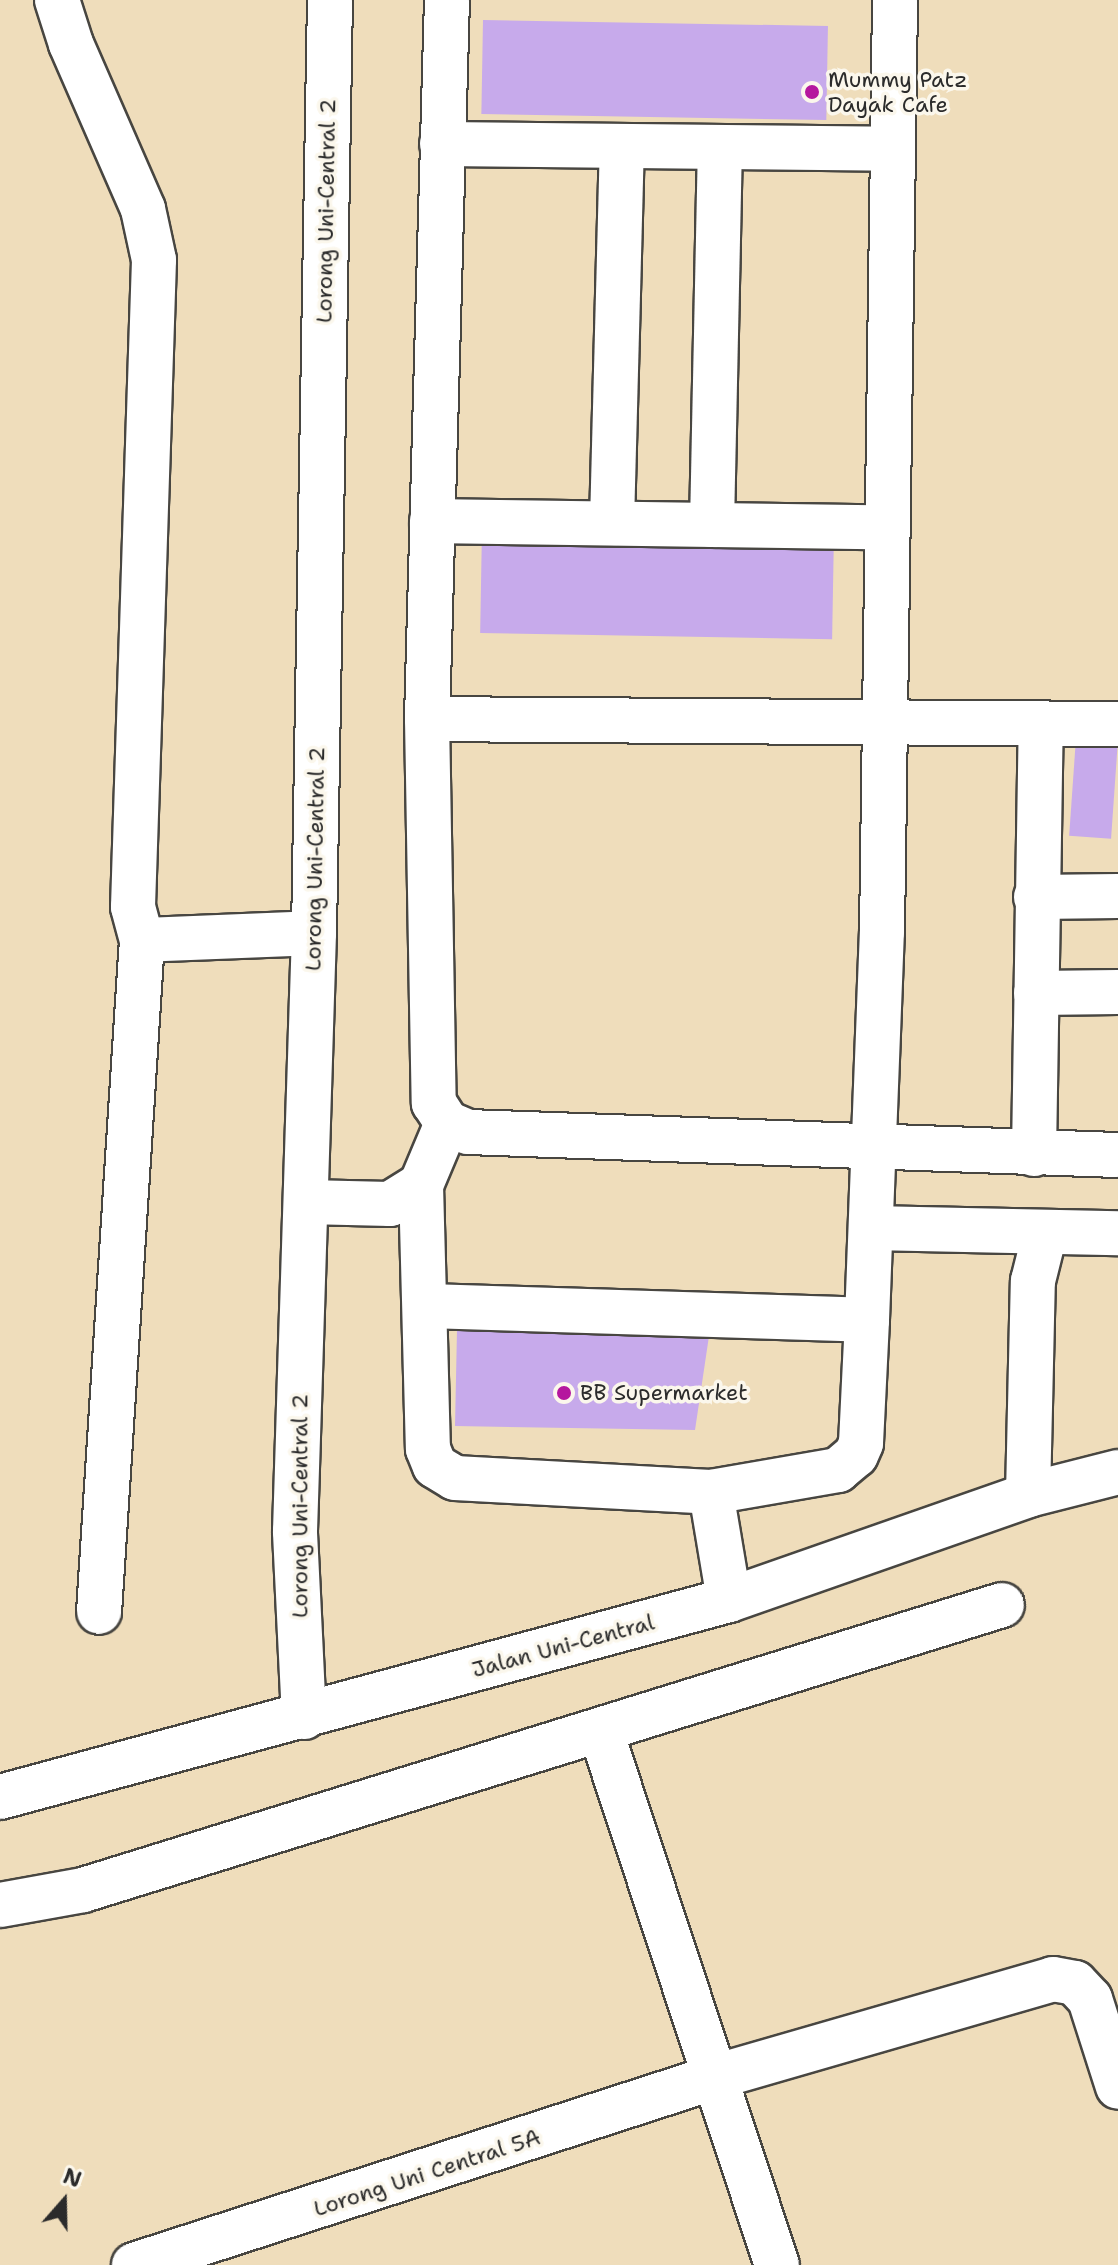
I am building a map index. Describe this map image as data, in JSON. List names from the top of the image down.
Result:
{
  "streets": {
    "street": ["Lorong Uni-Central 2", "Jalan Uni-Central", "Lorong Uni Central 5A"]
  },
  "crossings": [
    ["Lorong Uni-Central 2", "Jalan Uni-Central"]
  ],
  "places": ["Mummy Patz Dayak Cafe", "BB Supermarket"],
  "north": "top"
}
